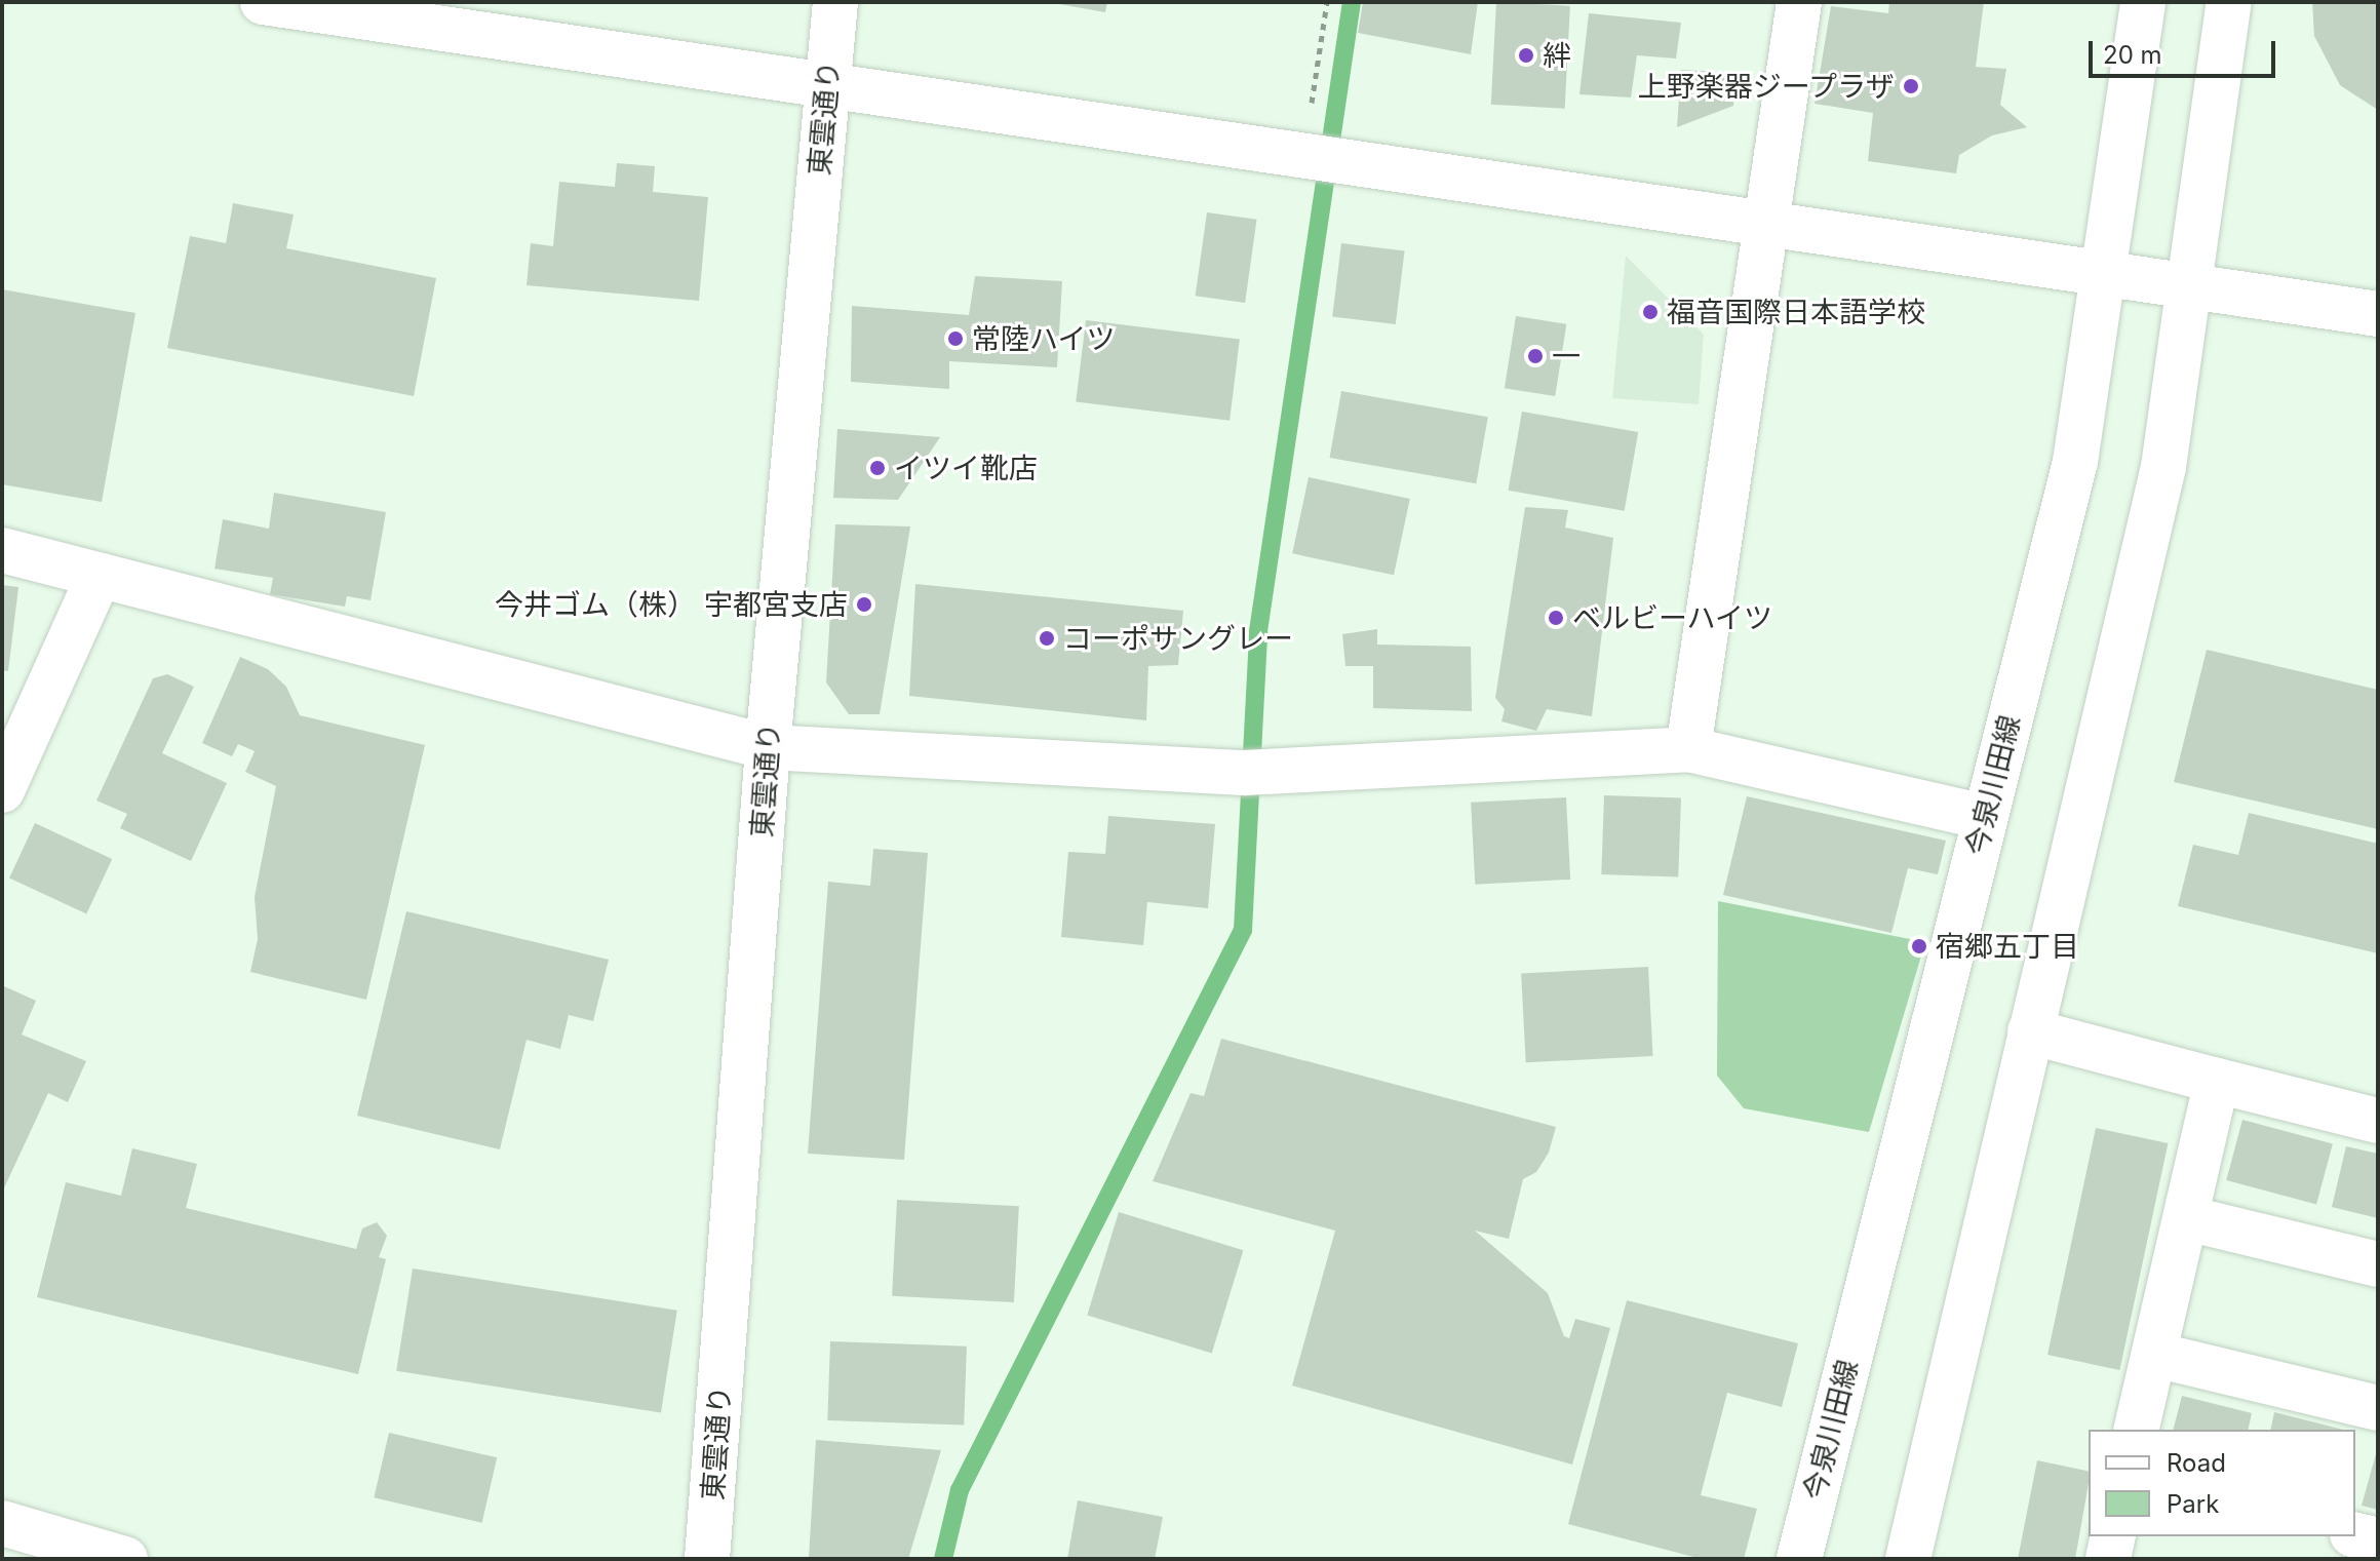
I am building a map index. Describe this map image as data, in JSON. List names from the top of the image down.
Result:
{
  "streets": {
    "street": ["東雲通り", "今泉川田線"]
  },
  "places": [
    "絆",
    "上野楽器ジープラザ",
    "福音国際日本語学校",
    "常陸ハイツ",
    "一",
    "イツイ靴店",
    "今井ゴム（株） 宇都宮支店",
    "ベルビーハイツ",
    "コーポサングレー",
    "宿郷五丁目"
  ],
  "legend": ["Road", "Park"],
  "scale_bar": "20 m"
}
